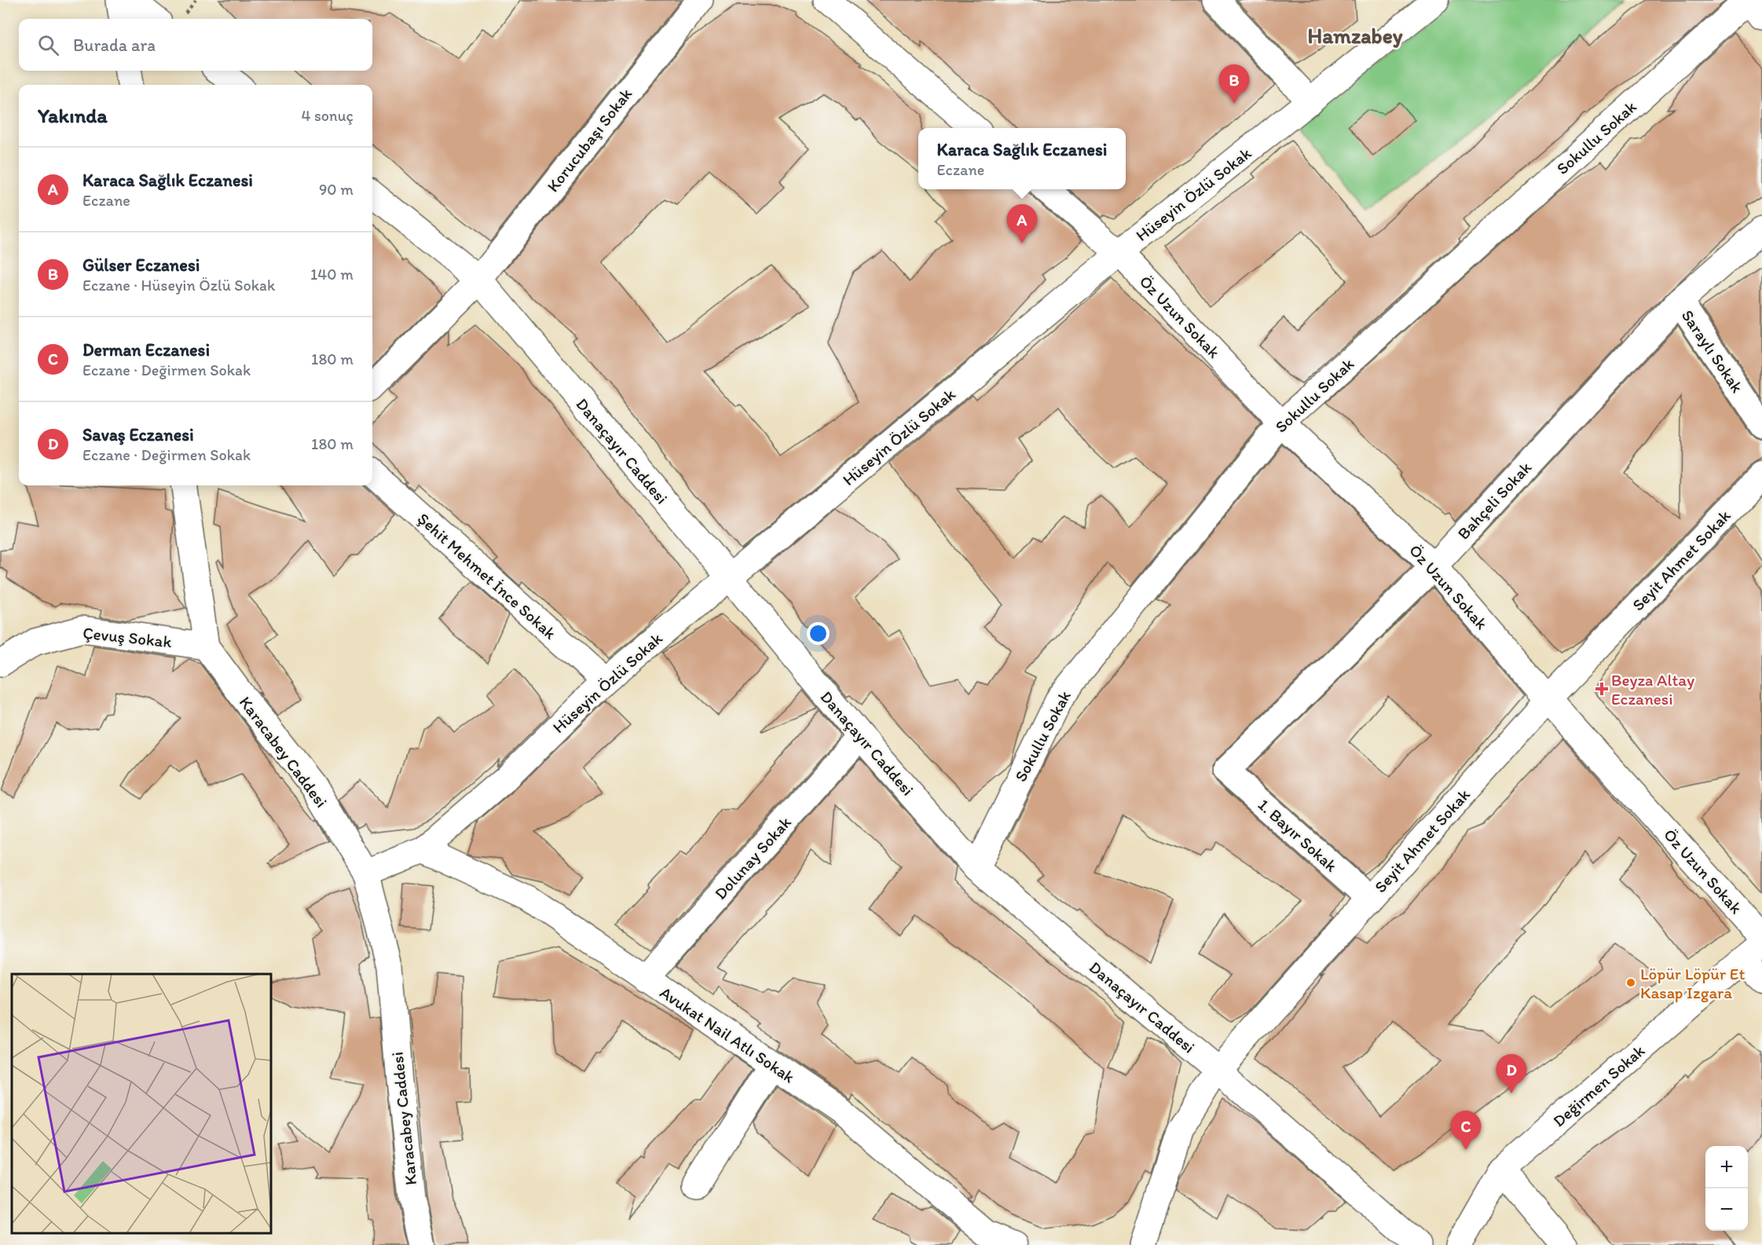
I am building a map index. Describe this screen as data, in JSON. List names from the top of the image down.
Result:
{
  "streets": {
    "street": [
      "Sokullu Sokak",
      "Korucubaşı Sokak",
      "Hüseyin Özlü Sokak",
      "Öz Uzun Sokak",
      "Saraylı Sokak",
      "Danaçayır Caddesi",
      "Bahçeli Sokak",
      "Seyit Ahmet Sokak",
      "Şehit Mehmet İnce Sokak",
      "Çevuş Sokak",
      "Karacabey Caddesi",
      "1. Bayır Sokak",
      "Dolunay Sokak",
      "Avukat Nail Atlı Sokak",
      "Değirmen Sokak"
    ]
  },
  "crossings": [
    ["Sokullu Sokak", "Öz Uzun Sokak"],
    ["Sokullu Sokak", "Danaçayır Caddesi"],
    ["Korucubaşı Sokak", "Danaçayır Caddesi"],
    ["Hüseyin Özlü Sokak", "Öz Uzun Sokak"],
    ["Hüseyin Özlü Sokak", "Danaçayır Caddesi"],
    ["Hüseyin Özlü Sokak", "Şehit Mehmet İnce Sokak"],
    ["Hüseyin Özlü Sokak", "Karacabey Caddesi"],
    ["Hüseyin Özlü Sokak", "Avukat Nail Atlı Sokak"],
    ["Öz Uzun Sokak", "Bahçeli Sokak"],
    ["Öz Uzun Sokak", "Seyit Ahmet Sokak"],
    ["Saraylı Sokak", "Bahçeli Sokak"],
    ["Danaçayır Caddesi", "Seyit Ahmet Sokak"],
    ["Danaçayır Caddesi", "Dolunay Sokak"],
    ["Bahçeli Sokak", "1. Bayır Sokak"],
    ["Seyit Ahmet Sokak", "1. Bayır Sokak"],
    ["Çevuş Sokak", "Karacabey Caddesi"],
    ["Dolunay Sokak", "Avukat Nail Atlı Sokak"]
  ],
  "districts": ["Hamzabey"],
  "places": {
    "health": ["Beyza Altay Eczanesi"],
    "other": ["Löpür Löpür Et Kasap Izgara"]
  },
  "page": {
    "search": "Burada ara",
    "pins": [
      "B",
      "A",
      "D",
      "C"
    ],
    "heading": ["Yakında", "4 sonuç"],
    "popup": ["Karaca Sağlık Eczanesi", "Eczane"],
    "list": [
      {
        "mark": "A",
        "name": "Karaca Sağlık Eczanesi",
        "note": "Eczane",
        "value": "90 m"
      },
      {
        "mark": "B",
        "name": "Gülser Eczanesi",
        "note": "Eczane · Hüseyin Özlü Sokak",
        "value": "140 m"
      },
      {
        "mark": "C",
        "name": "Derman Eczanesi",
        "note": "Eczane · Değirmen Sokak",
        "value": "180 m"
      },
      {
        "mark": "D",
        "name": "Savaş Eczanesi",
        "note": "Eczane · Değirmen Sokak",
        "value": "180 m"
      }
    ],
    "map_buttons": ["+", "−"]
  }
}
